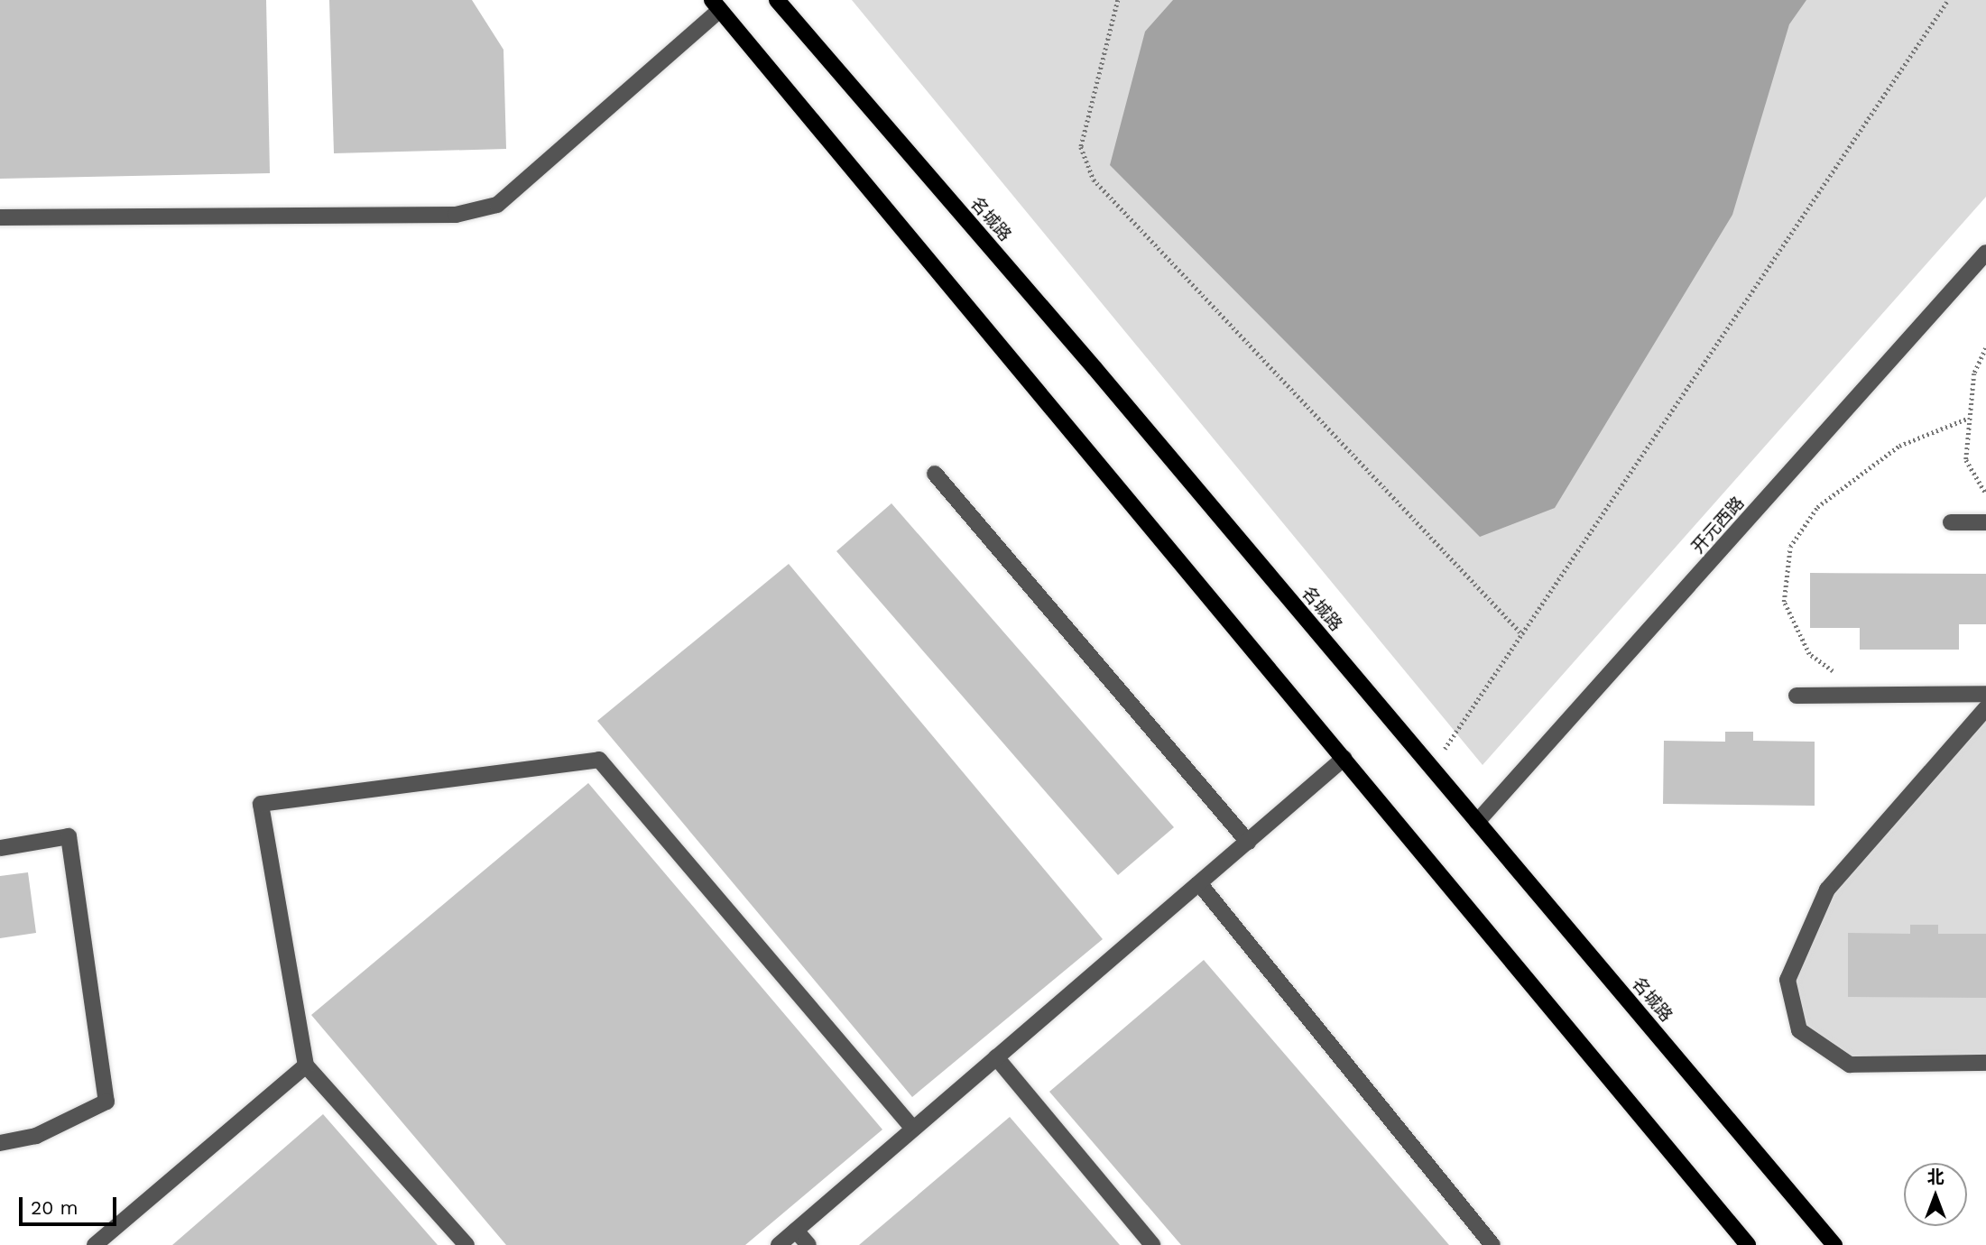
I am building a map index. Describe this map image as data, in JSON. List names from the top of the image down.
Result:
{
  "streets": {
    "main road": ["名城路"],
    "street": ["开元西路"]
  },
  "crossings": [
    ["名城路", "开元西路"]
  ],
  "scale_bar": "20 m",
  "north": "top"
}
